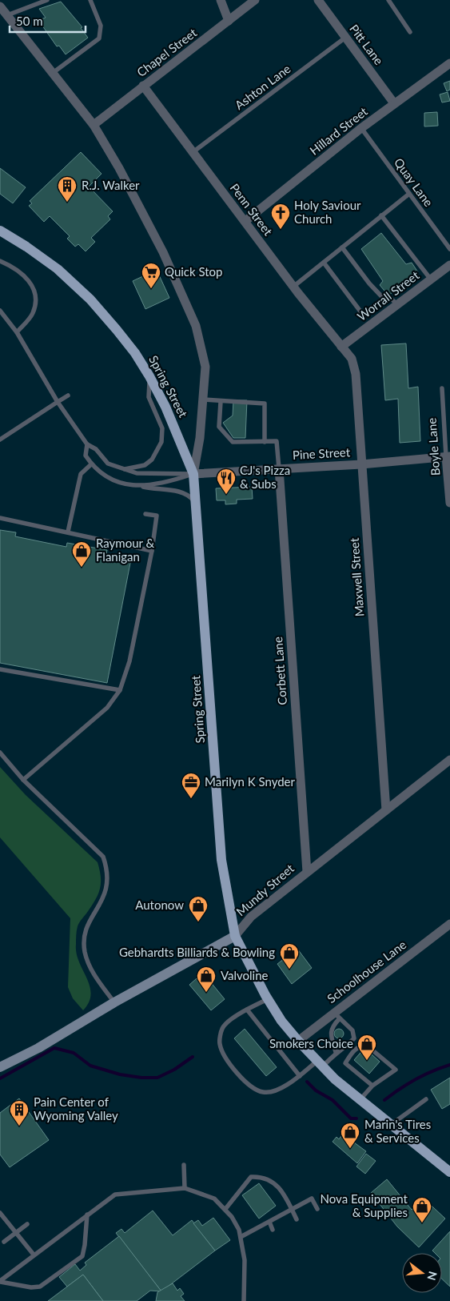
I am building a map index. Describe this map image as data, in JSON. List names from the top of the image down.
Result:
{
  "streets": {
    "main road": ["Spring Street", "Mundy Street"],
    "street": [
      "Pitt Lane",
      "Chapel Street",
      "Hillard Street",
      "Penn Street",
      "Worrall Street",
      "Boyle Lane",
      "Pine Street",
      "Maxwell Street",
      "Corbett Lane",
      "Schoolhouse Lane"
    ],
    "lane": ["Ashton Lane", "Quay Lane"]
  },
  "crossings": [
    ["Pitt Lane", "Ashton Lane"],
    ["Pitt Lane", "Hillard Street"],
    ["Chapel Street", "Penn Street"],
    ["Ashton Lane", "Penn Street"],
    ["Hillard Street", "Quay Lane"],
    ["Hillard Street", "Penn Street"],
    ["Penn Street", "Worrall Street"],
    ["Penn Street", "Maxwell Street"],
    ["Worrall Street", "Maxwell Street"],
    ["Spring Street", "Pine Street"],
    ["Spring Street", "Mundy Street"],
    ["Spring Street", "Schoolhouse Lane"],
    ["Boyle Lane", "Pine Street"],
    ["Pine Street", "Maxwell Street"],
    ["Pine Street", "Corbett Lane"],
    ["Maxwell Street", "Mundy Street"],
    ["Corbett Lane", "Mundy Street"]
  ],
  "places": {
    "building": ["R.J. Walker", "Pain Center of Wyoming Valley"],
    "church": ["Holy Saviour Church"],
    "supermarket": ["Quick Stop"],
    "restaurant": ["CJ's Pizza & Subs"],
    "shop": [
      "Raymour & Flanigan",
      "Autonow",
      "Gebhardts Billiards & Bowling",
      "Valvoline",
      "Smokers Choice",
      "Marin's Tires & Services",
      "Nova Equipment & Supplies"
    ],
    "office": ["Marilyn K Snyder"]
  },
  "scale_bar": "50 m",
  "north": "right"
}
